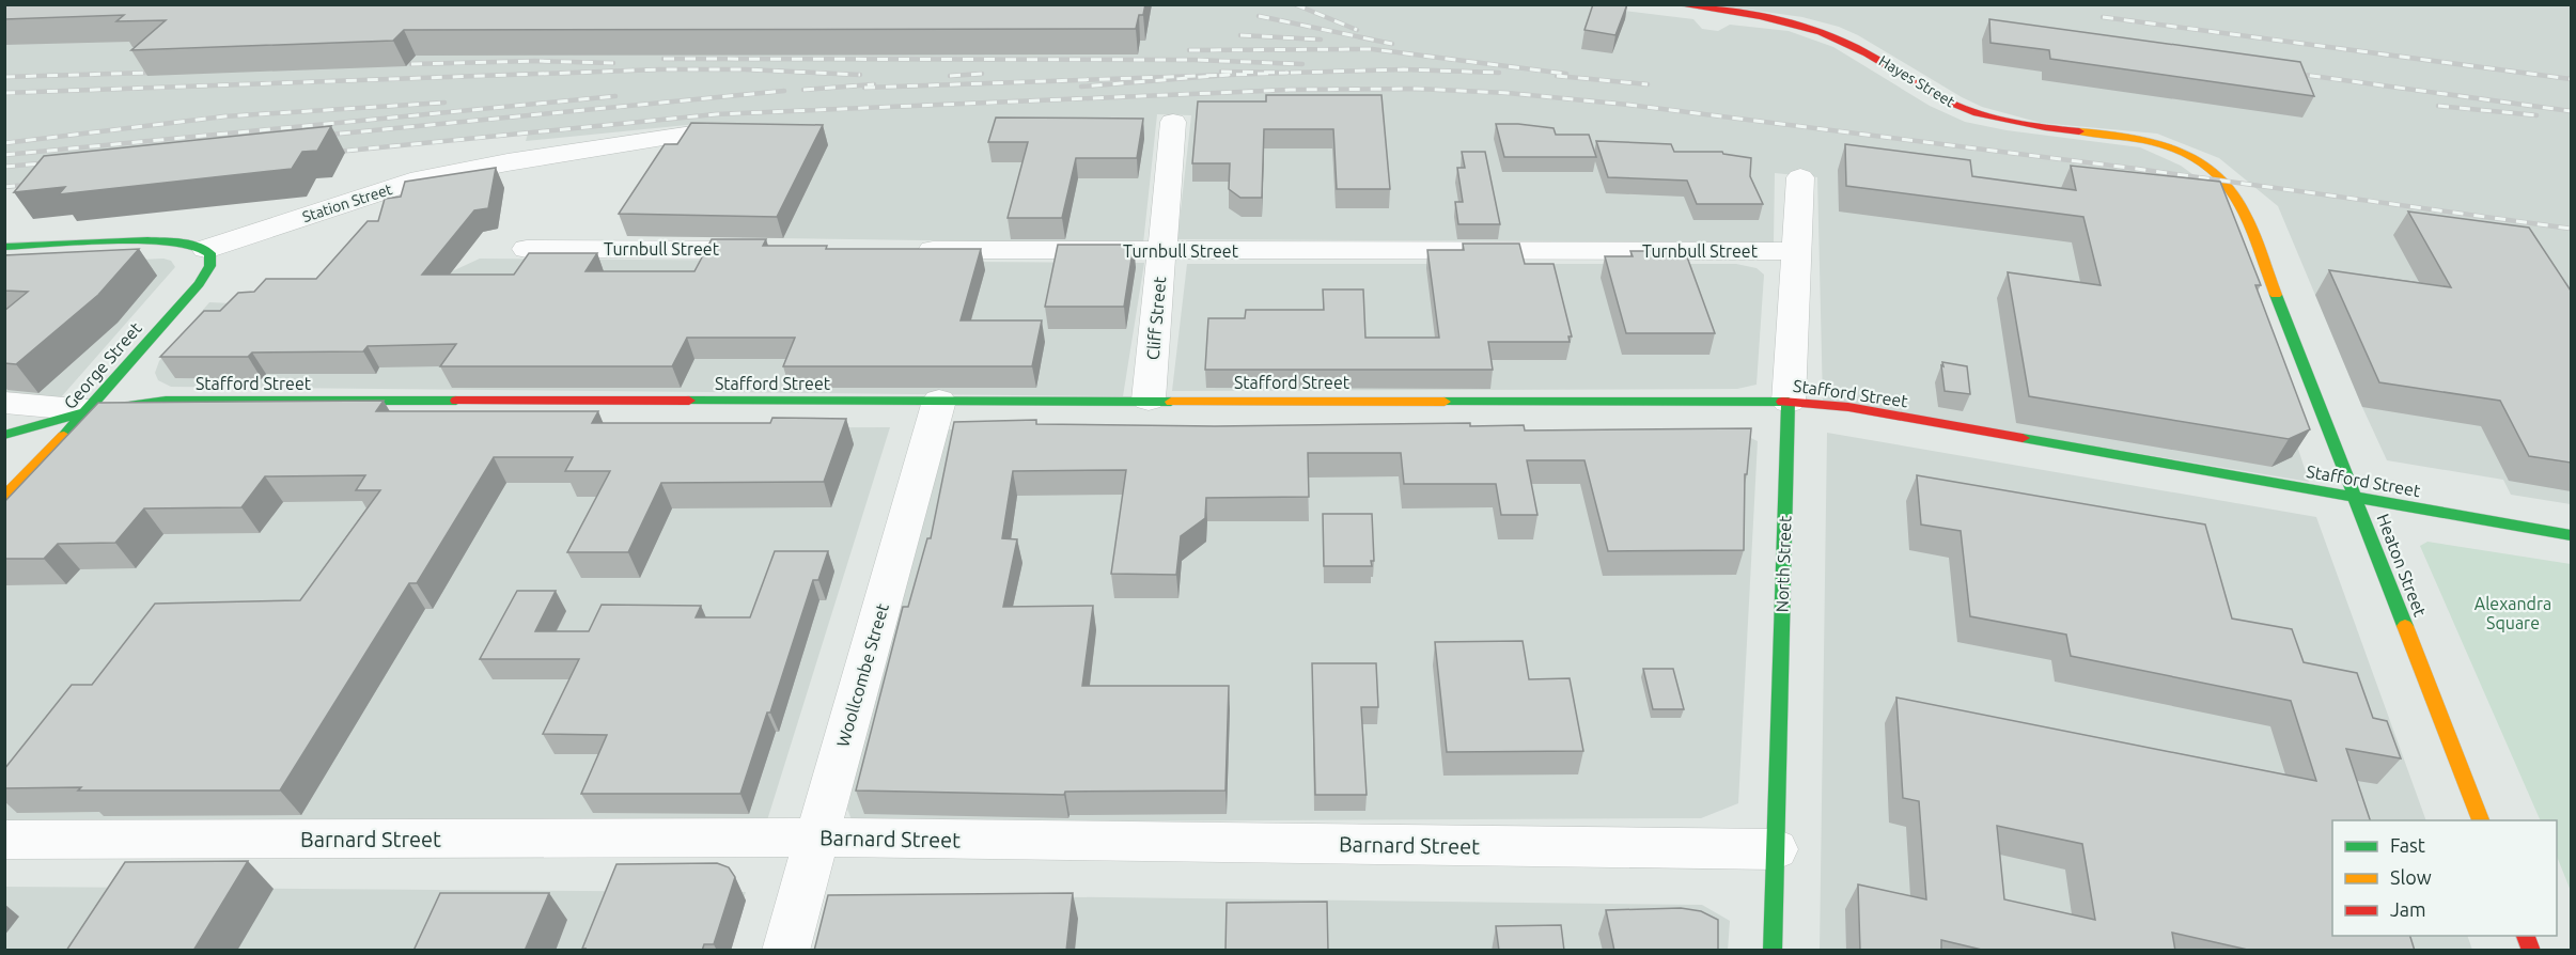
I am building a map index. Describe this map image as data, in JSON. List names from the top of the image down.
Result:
{
  "streets": {
    "main road": [
      "Hayes Street",
      "George Street",
      "Stafford Street",
      "North Street",
      "Heaton Street"
    ],
    "street": [
      "Station Street",
      "Turnbull Street",
      "Cliff Street",
      "Woollcombe Street",
      "Barnard Street"
    ]
  },
  "crossings": [
    ["Hayes Street", "Heaton Street"],
    ["Station Street", "George Street"],
    ["Turnbull Street", "Cliff Street"],
    ["Turnbull Street", "North Street"],
    ["Cliff Street", "Stafford Street"],
    ["George Street", "Stafford Street"],
    ["Stafford Street", "North Street"],
    ["Stafford Street", "Heaton Street"],
    ["Stafford Street", "Woollcombe Street"],
    ["North Street", "Barnard Street"],
    ["Woollcombe Street", "Barnard Street"]
  ],
  "parks": ["Alexandra Square"],
  "legend": ["Fast", "Slow", "Jam"]
}
